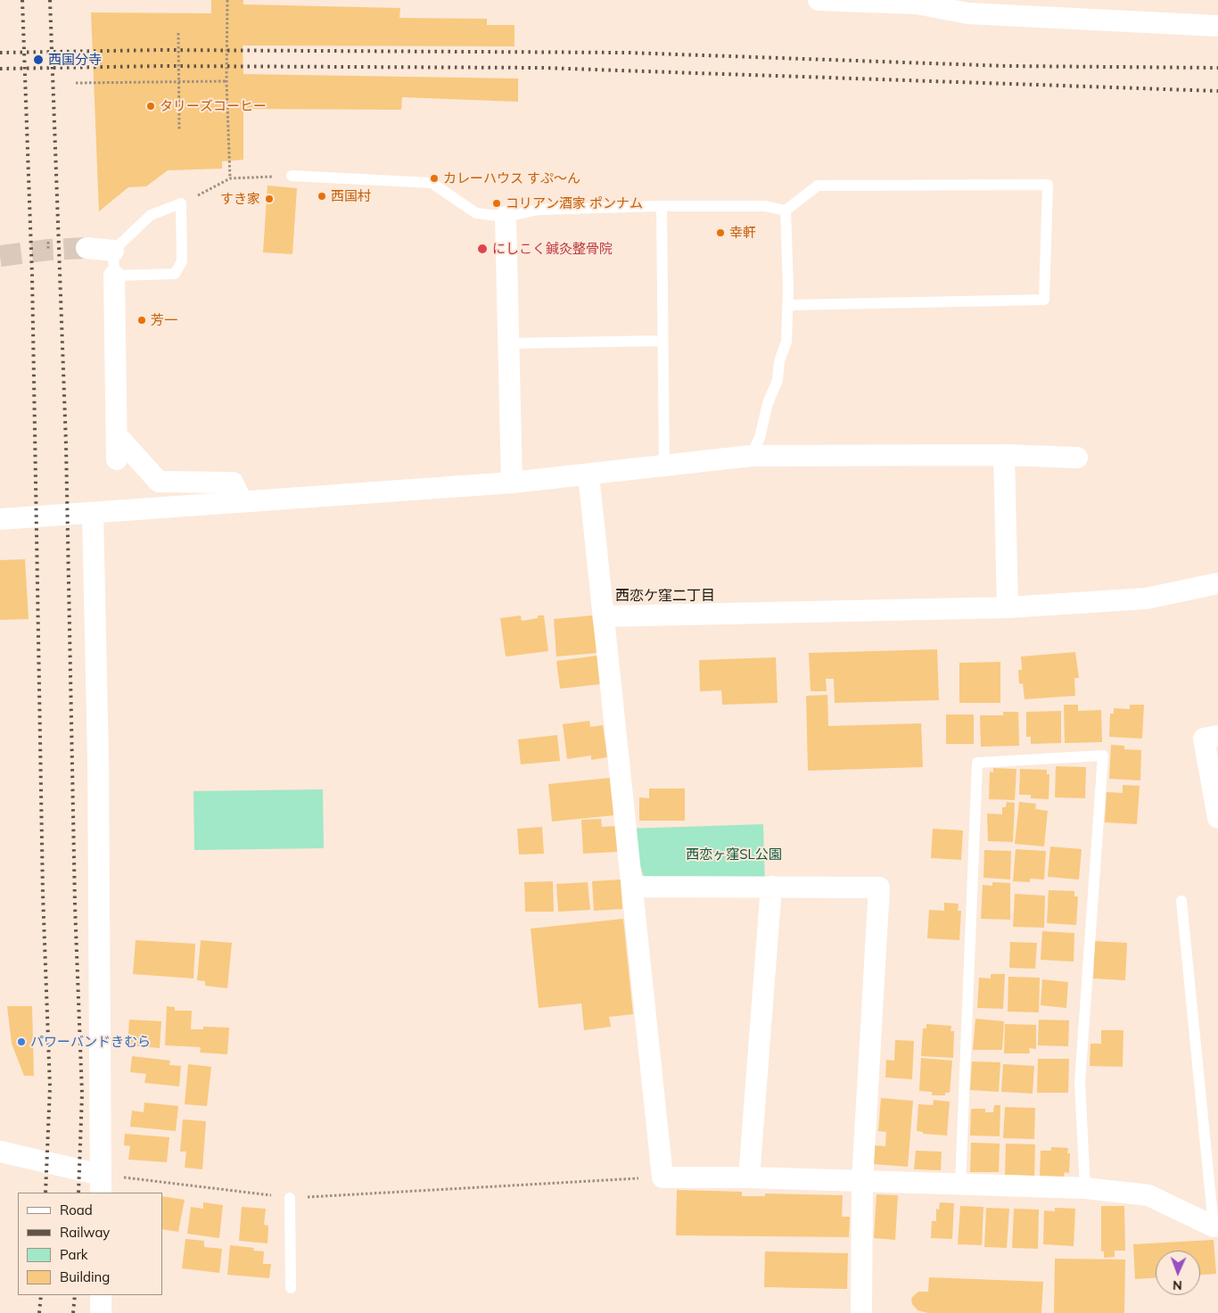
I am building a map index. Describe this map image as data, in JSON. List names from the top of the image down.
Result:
{
  "districts": ["西恋ケ窪二丁目"],
  "parks": ["西恋ヶ窪SL公園"],
  "places": [
    "西国分寺",
    "タリーズコーヒー",
    "カレーハウス すぷ〜ん",
    "西国村",
    "すき家",
    "コリアン酒家 ポンナム",
    "幸軒",
    "にしこく鍼灸整骨院",
    "芳一",
    "パワーバンドきむら"
  ],
  "legend": [
    "Road",
    "Railway",
    "Park",
    "Building"
  ],
  "north": "bottom"
}
